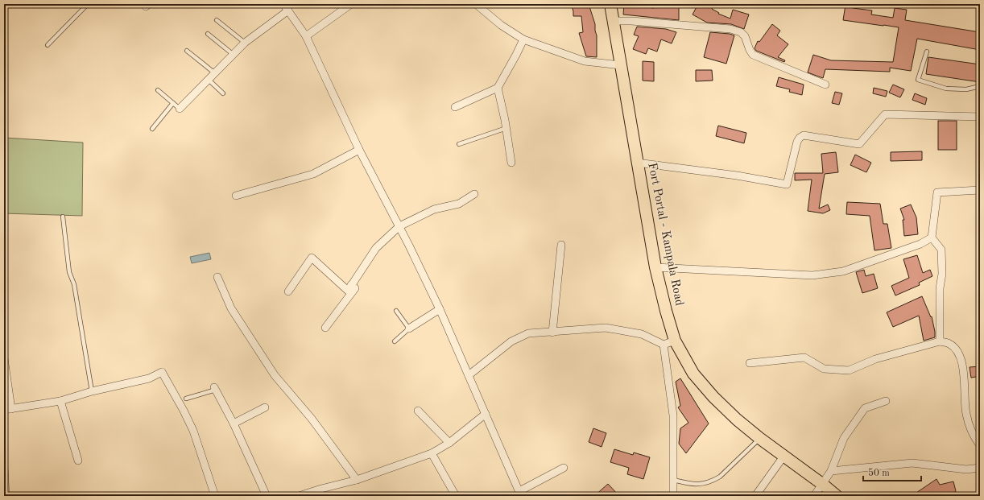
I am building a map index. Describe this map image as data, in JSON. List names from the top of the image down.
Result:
{
  "streets": {
    "main road": ["Fort Portal - Kampala Road"]
  },
  "scale_bar": "50 m"
}
